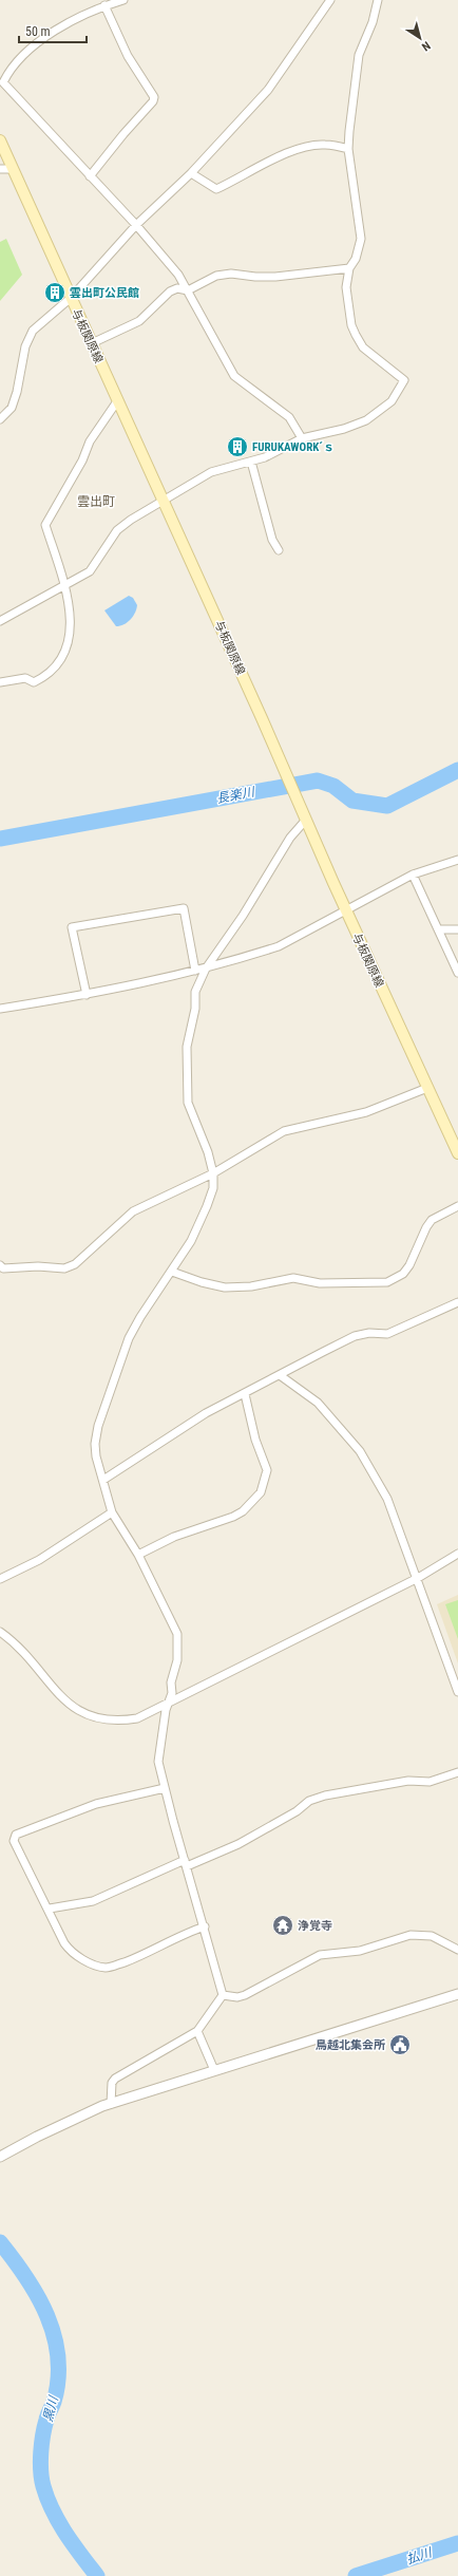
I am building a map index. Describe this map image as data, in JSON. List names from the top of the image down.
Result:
{
  "streets": {
    "main road": ["与板関原線"]
  },
  "districts": ["雲出町"],
  "water": ["長楽川", "黒川", "払川"],
  "places": {
    "building": ["雲出町公民館", "FURUKAWORK´ｓ"],
    "temple": ["浄覚寺"],
    "public building": ["鳥越北集会所"]
  },
  "scale_bar": "50 m",
  "north": "bottom right"
}
